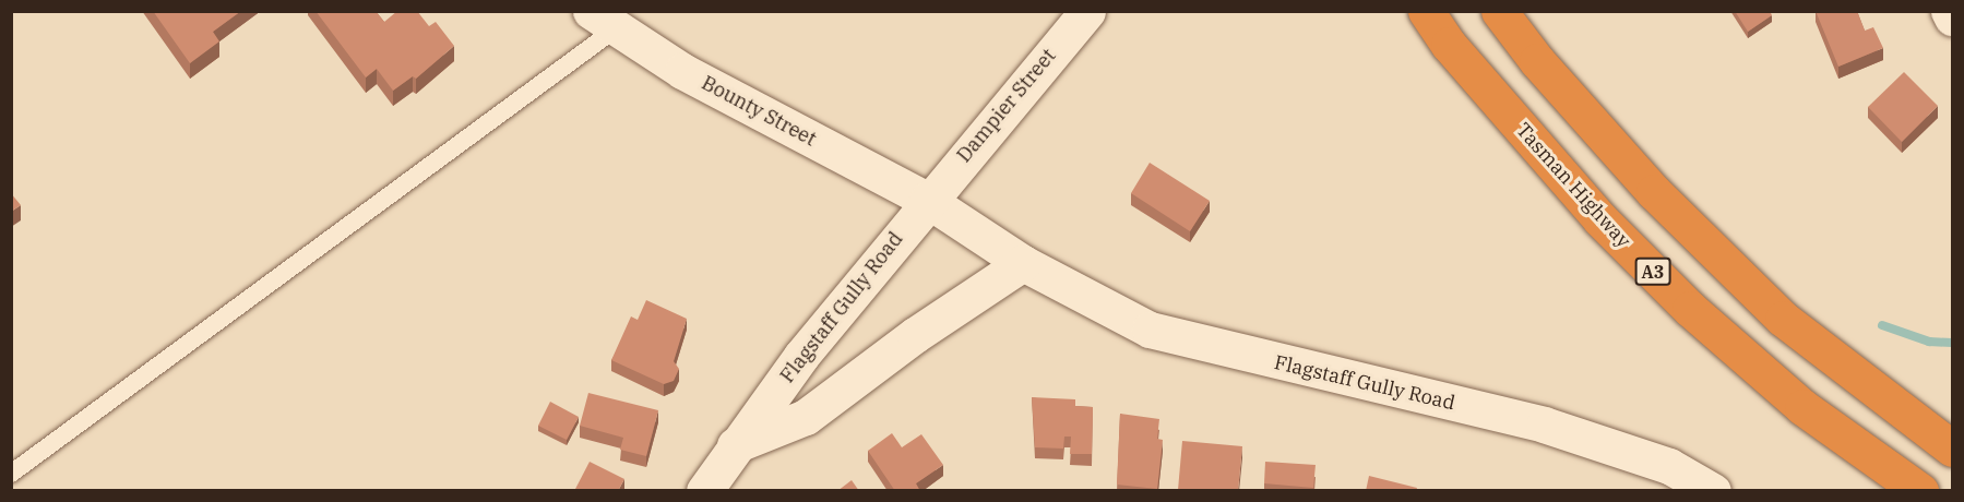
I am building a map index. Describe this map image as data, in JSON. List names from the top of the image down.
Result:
{
  "streets": {
    "highway": ["Tasman Highway", "A3"],
    "street": ["Dampier Street", "Bounty Street", "Flagstaff Gully Road"]
  },
  "crossings": [
    ["Dampier Street", "Bounty Street"],
    ["Dampier Street", "Flagstaff Gully Road"],
    ["Bounty Street", "Flagstaff Gully Road"]
  ]
}
